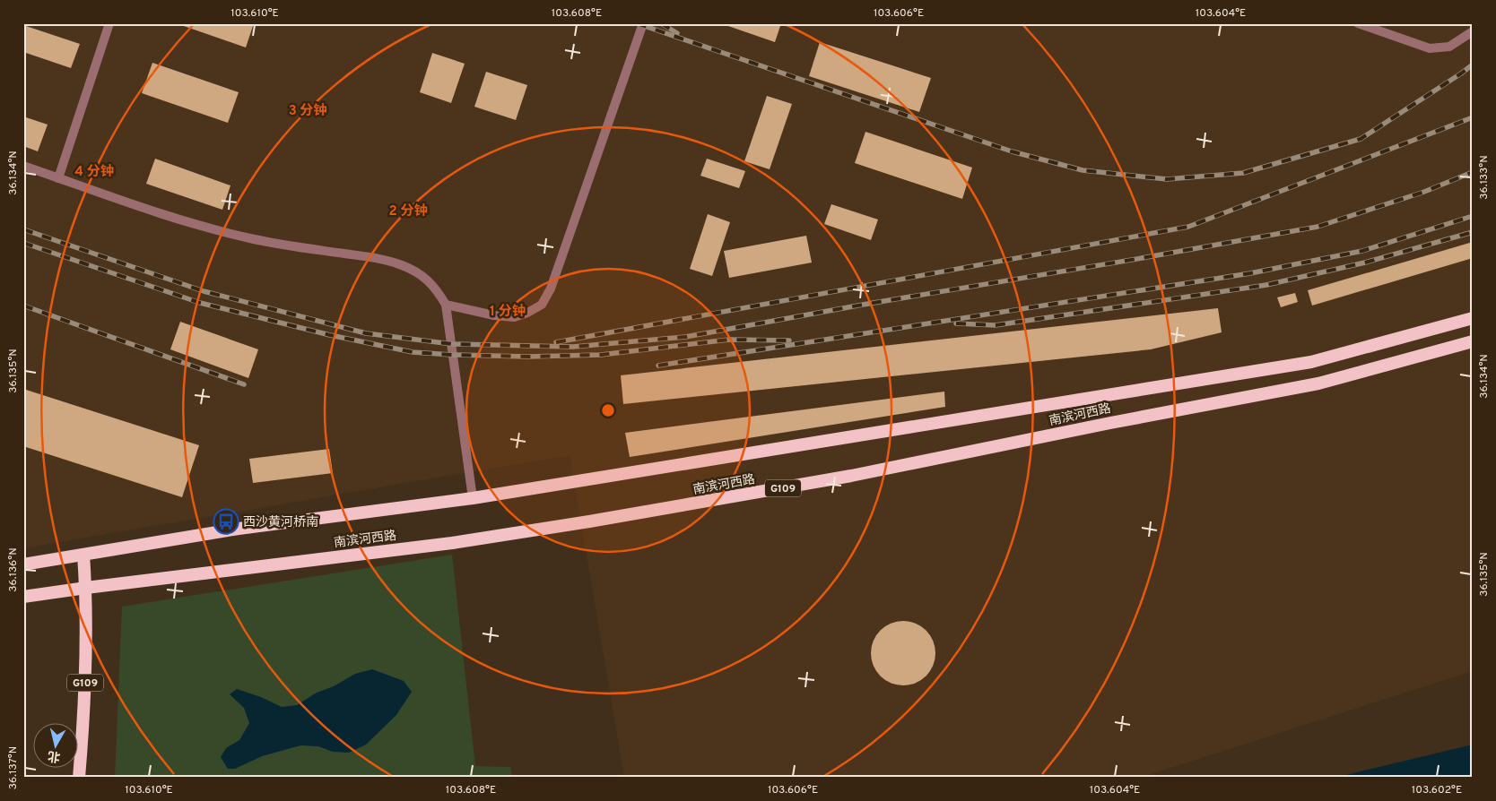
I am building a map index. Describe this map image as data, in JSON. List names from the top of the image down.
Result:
{
  "streets": {
    "highway": ["南滨河西路", "G109"]
  },
  "crossings": [
    ["南滨河西路", "G109"]
  ],
  "places": {
    "bus stop": ["西沙黄河桥南"]
  },
  "north": "bottom",
  "coordinates": [
    "103.610°E",
    "103.608°E",
    "103.606°E",
    "103.604°E",
    "36.134°N",
    "36.133°N",
    "36.135°N",
    "36.136°N",
    "36.137°N",
    "103.602°E"
  ],
  "rings": [
    "3 分钟",
    "4 分钟",
    "2 分钟",
    "1 分钟"
  ]
}
